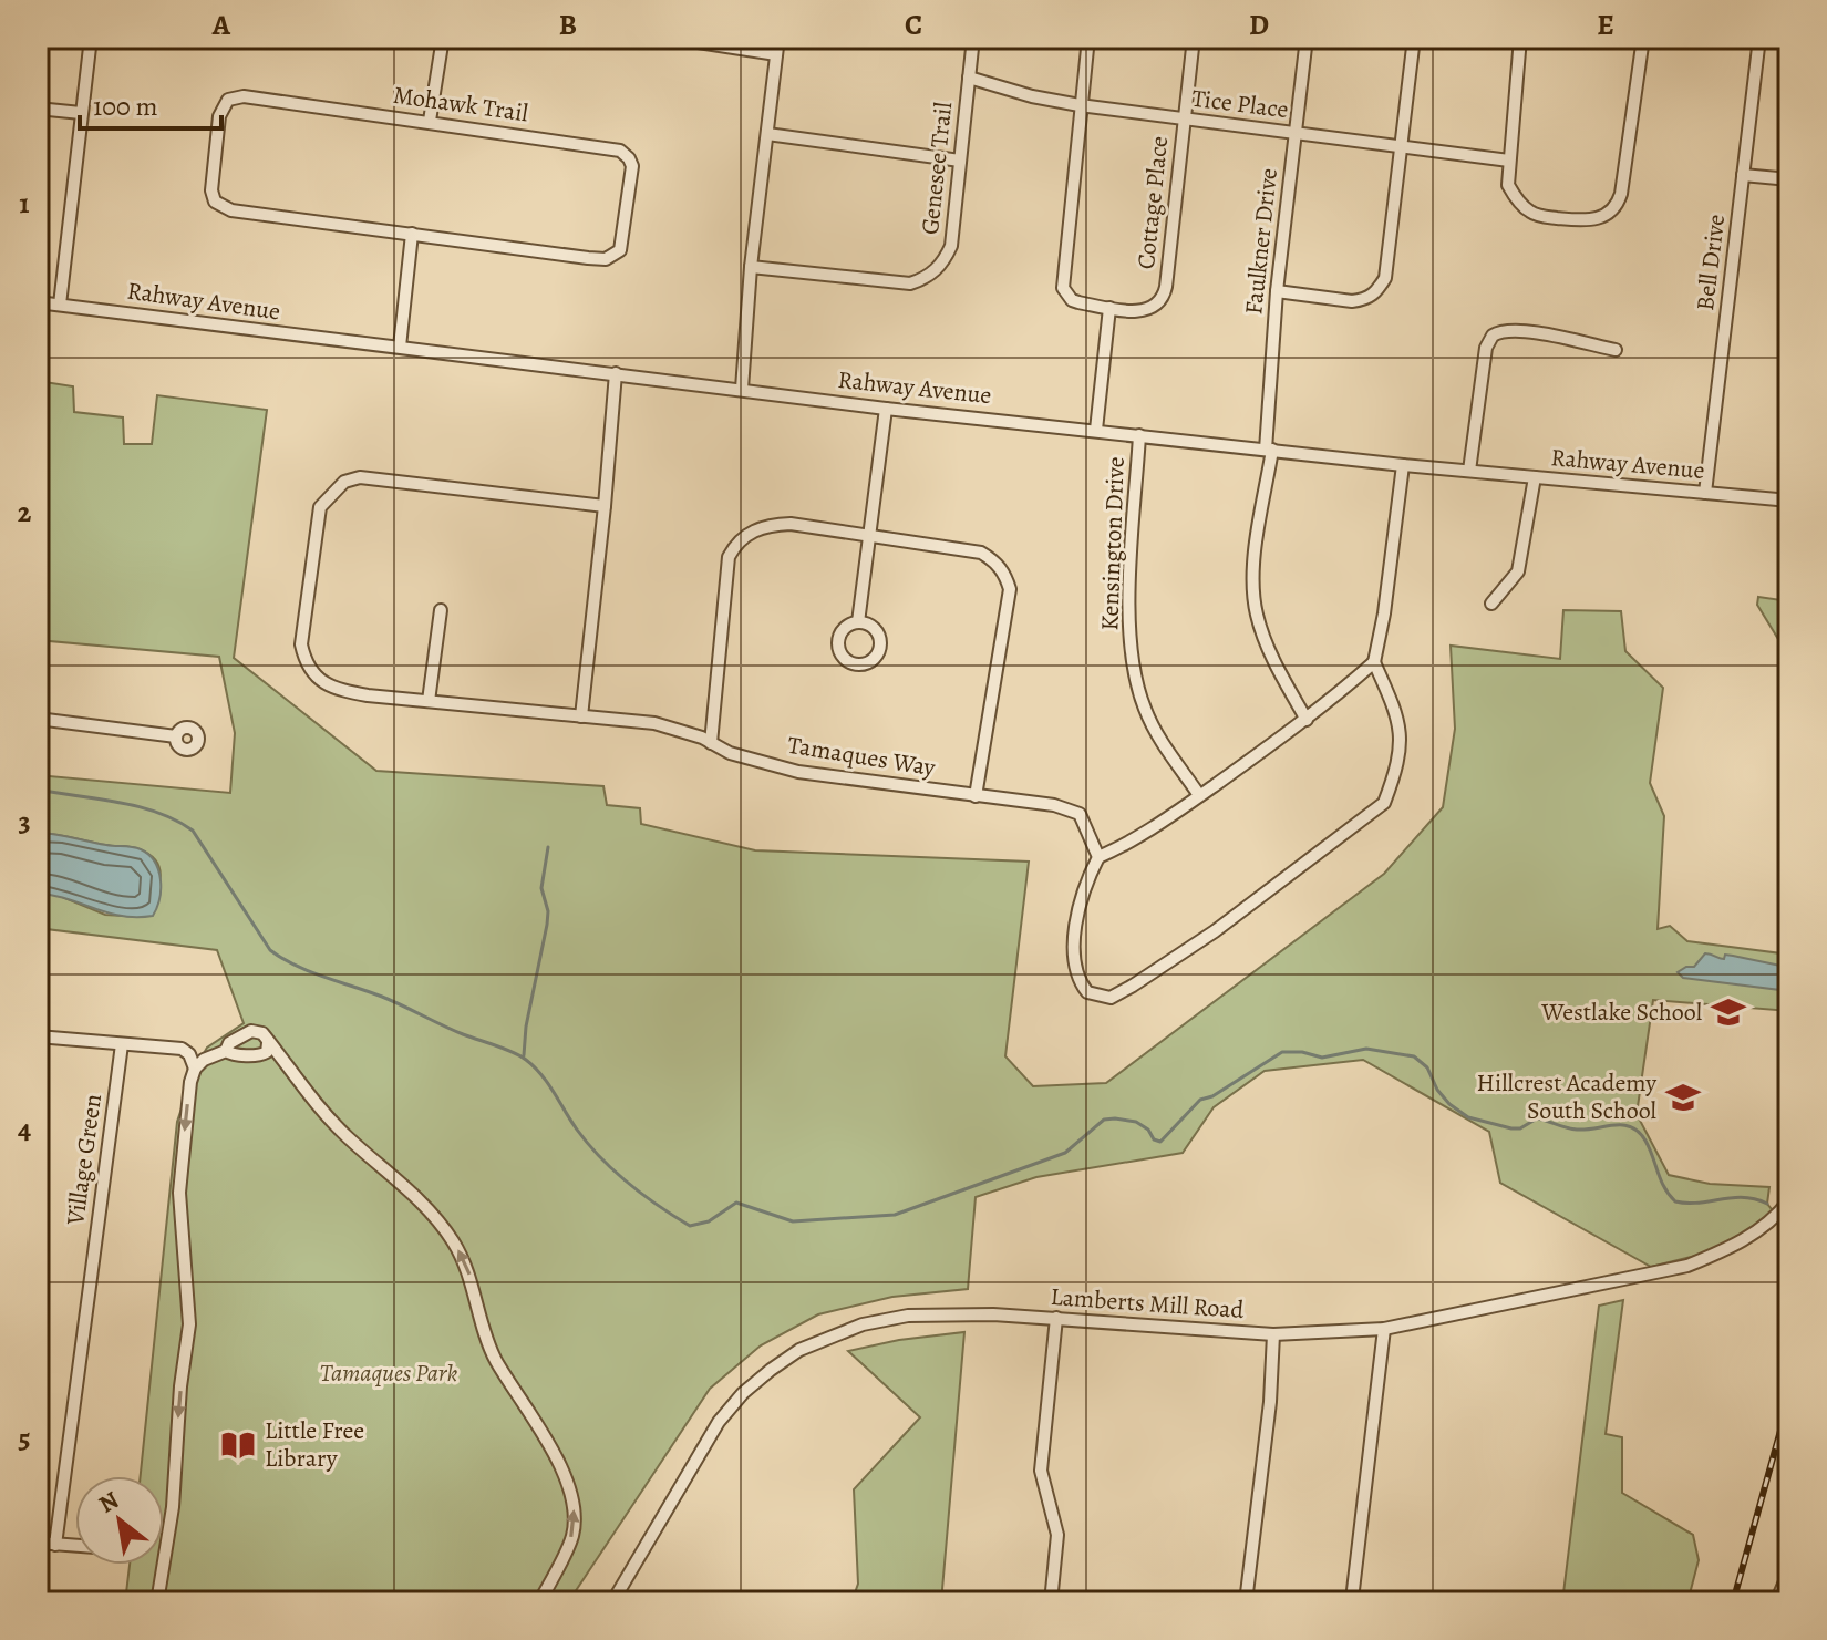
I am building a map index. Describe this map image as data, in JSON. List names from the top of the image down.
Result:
{
  "streets": {
    "street": [
      "Mohawk Trail",
      "Tice Place",
      "Genesee Trail",
      "Cottage Place",
      "Faulkner Drive",
      "Bell Drive",
      "Rahway Avenue",
      "Kensington Drive",
      "Tamaques Way",
      "Village Green",
      "Lamberts Mill Road"
    ]
  },
  "crossings": [
    ["Tice Place", "Genesee Trail"],
    ["Tice Place", "Cottage Place"],
    ["Tice Place", "Faulkner Drive"],
    ["Faulkner Drive", "Rahway Avenue"],
    ["Bell Drive", "Rahway Avenue"],
    ["Rahway Avenue", "Kensington Drive"]
  ],
  "parks": ["Tamaques Park"],
  "places": {
    "school or university": ["Westlake School", "Hillcrest Academy South School"],
    "library": ["Little Free Library"]
  },
  "scale_bar": "100 m",
  "north": "top left",
  "grid": {
    "columns": [
      "A",
      "B",
      "C",
      "D",
      "E"
    ],
    "rows": [
      "1",
      "2",
      "3",
      "4",
      "5"
    ]
  }
}
